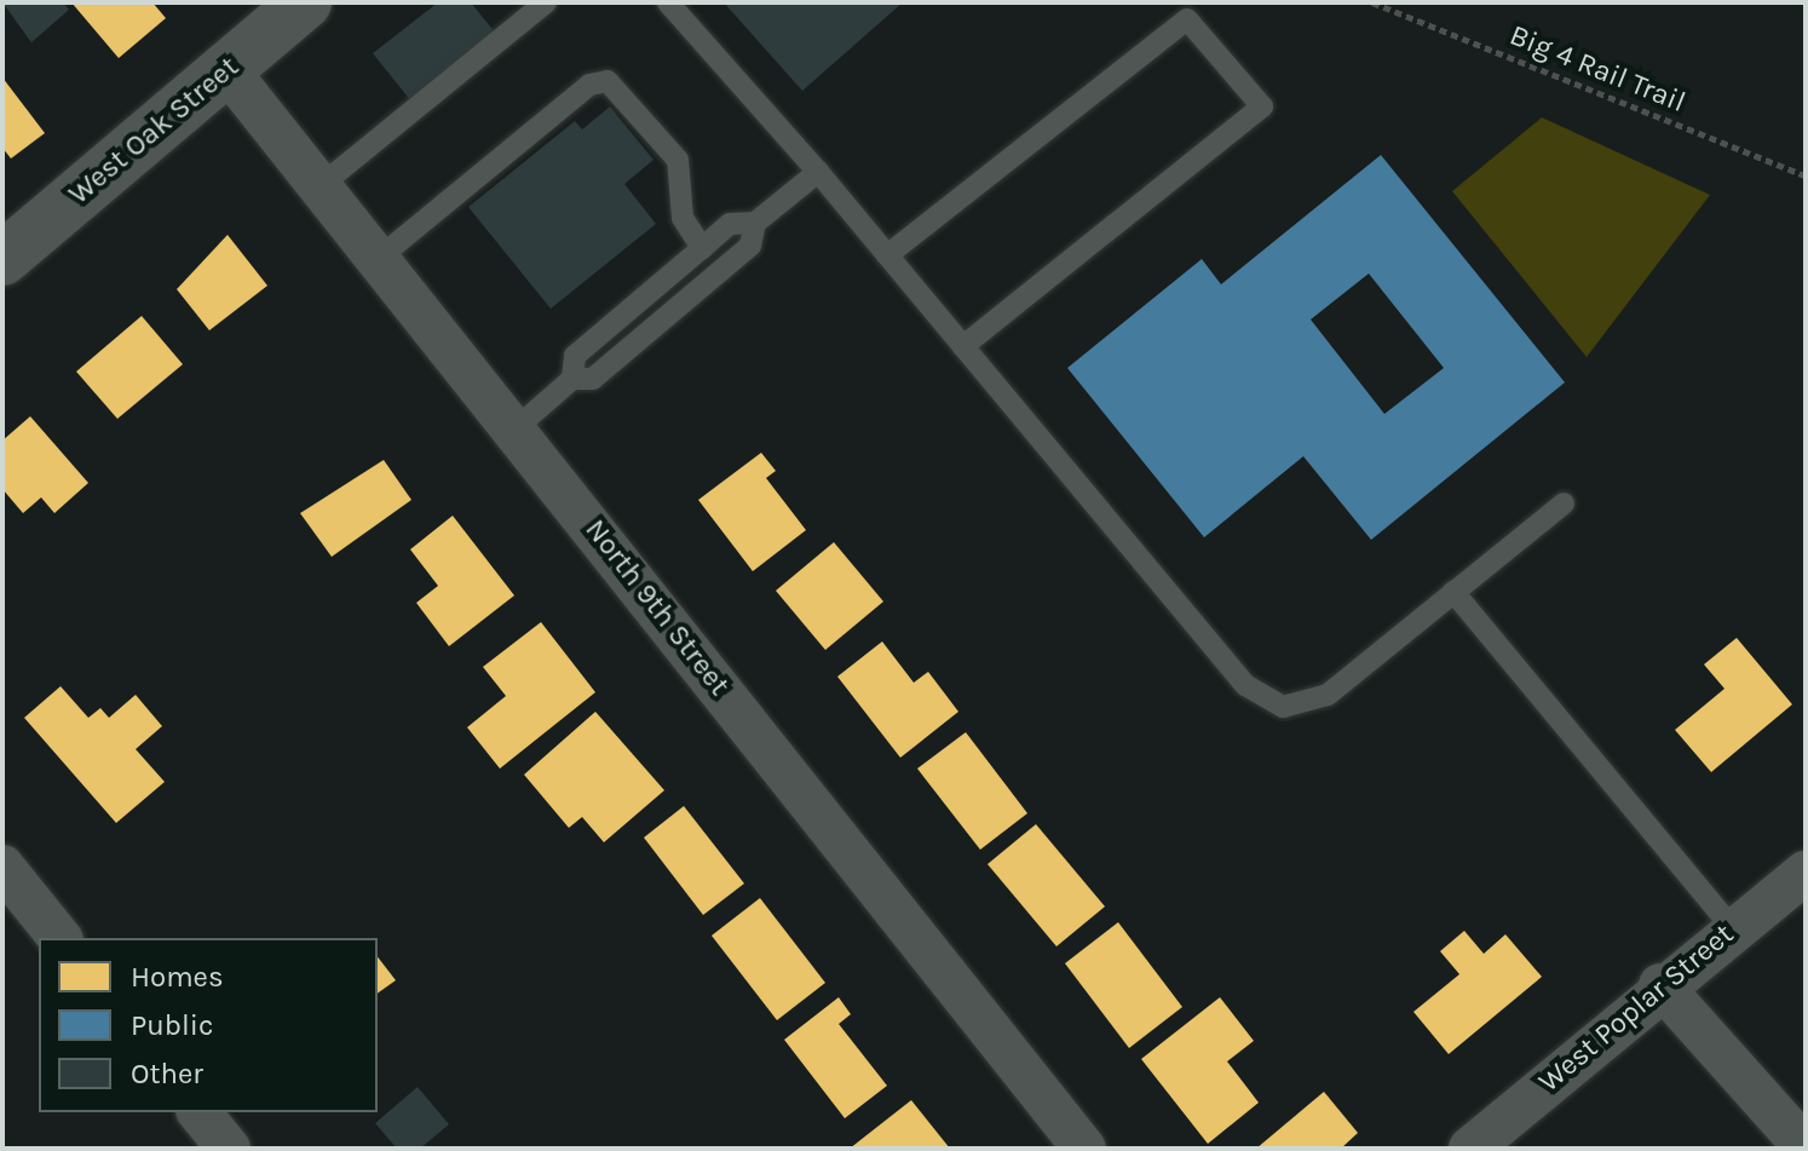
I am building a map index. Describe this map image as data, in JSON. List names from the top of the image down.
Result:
{
  "streets": {
    "main road": ["West Oak Street"],
    "street": ["North 9th Street", "West Poplar Street"],
    "path": ["Big 4 Rail Trail"]
  },
  "crossings": [
    ["West Oak Street", "North 9th Street"]
  ],
  "legend": ["Homes", "Public", "Other"]
}
